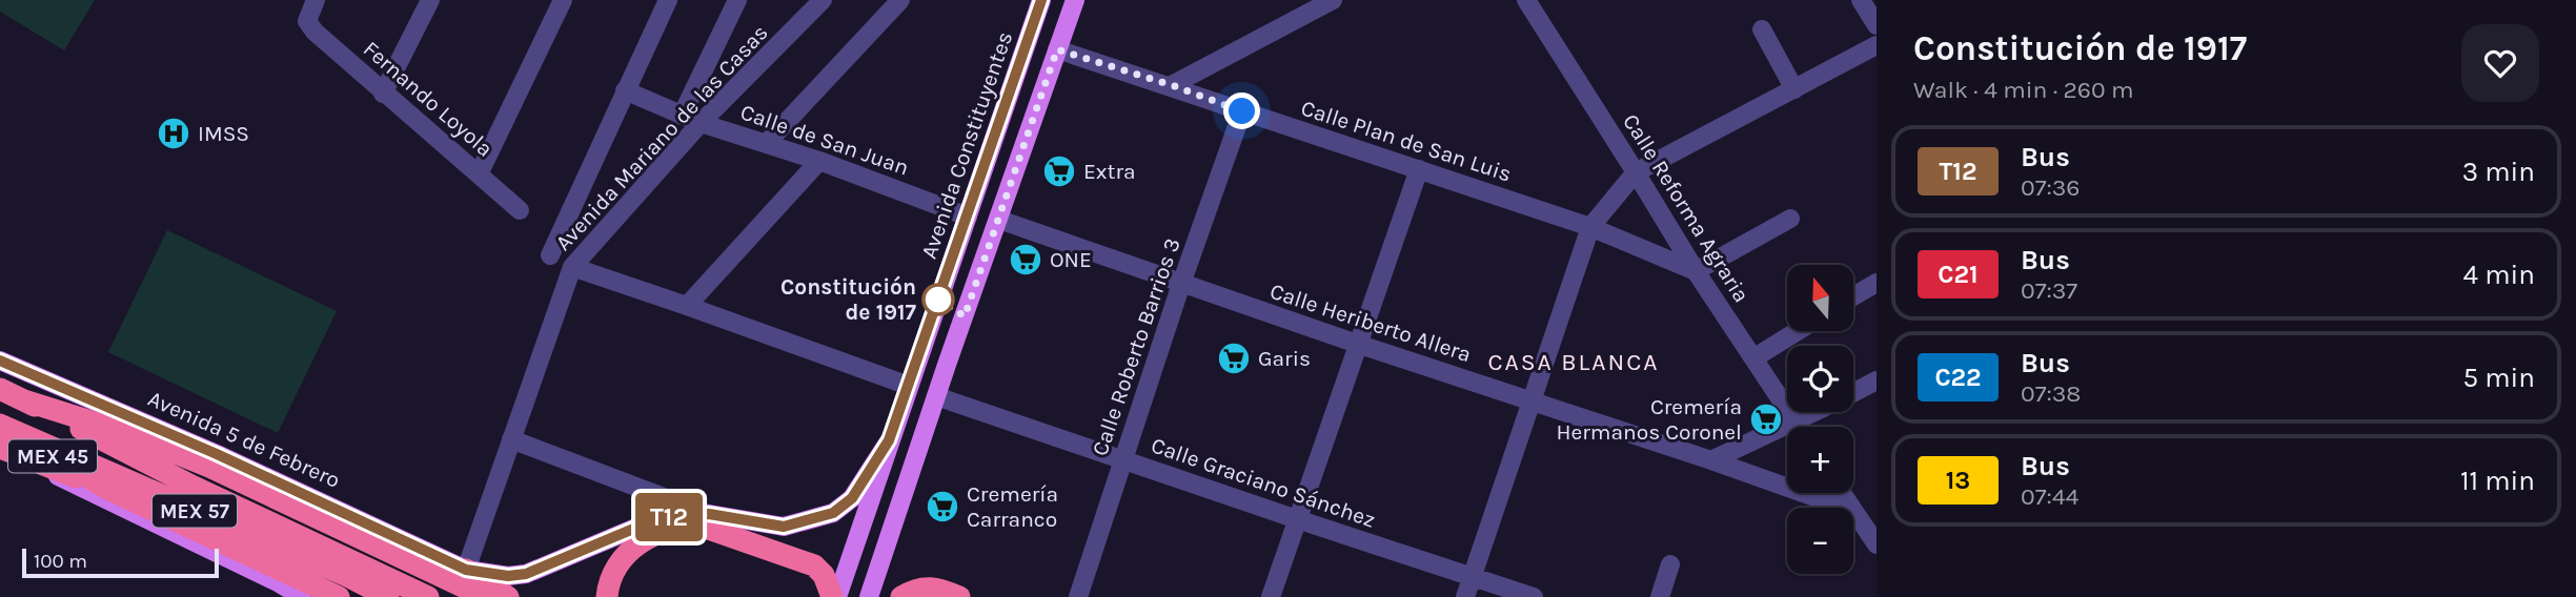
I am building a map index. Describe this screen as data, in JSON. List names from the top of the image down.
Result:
{
  "streets": {
    "highway": ["MEX 45", "MEX 57"],
    "main road": ["Avenida Constituyentes", "Avenida 5 de Febrero"],
    "street": [
      "Fernando Loyola",
      "Avenida Mariano de las Casas",
      "Calle de San Juan",
      "Calle Plan de San Luis",
      "Calle Reforma Agraria",
      "Calle Heriberto Allera",
      "Calle Roberto Barrios 3",
      "Calle Graciano Sánchez"
    ]
  },
  "crossings": [
    ["Avenida Mariano de las Casas", "Calle de San Juan"],
    ["Avenida Mariano de las Casas", "Avenida 5 de Febrero"],
    ["Calle de San Juan", "Avenida Constituyentes"],
    ["Calle Plan de San Luis", "Calle Reforma Agraria"],
    ["Calle Plan de San Luis", "Calle Roberto Barrios 3"],
    ["Avenida Constituyentes", "Avenida 5 de Febrero"],
    ["Calle Heriberto Allera", "Calle Roberto Barrios 3"],
    ["Calle Roberto Barrios 3", "Calle Graciano Sánchez"],
    ["MEX 45", "MEX 57"]
  ],
  "districts": ["CASA BLANCA"],
  "places": {
    "hospital": ["IMSS"],
    "supermarket": [
      "Extra",
      "ONE",
      "Garis",
      "Cremería Hermanos Coronel",
      "Cremería Carranco"
    ],
    "other": ["Constitución de 1917"]
  },
  "lines": ["bus line T12"],
  "scale_bar": "100 m",
  "north": "top",
  "page": {
    "on_map": "T12",
    "heading": ["Constitución de 1917", "Walk · 4 min · 260 m"],
    "list": [
      {
        "mark": "T12",
        "name": "Bus",
        "note": "07:36",
        "value": "3 min"
      },
      {
        "mark": "C21",
        "name": "Bus",
        "note": "07:37",
        "value": "4 min"
      },
      {
        "mark": "C22",
        "name": "Bus",
        "note": "07:38",
        "value": "5 min"
      },
      {
        "mark": "13",
        "name": "Bus",
        "note": "07:44",
        "value": "11 min"
      }
    ],
    "map_buttons": ["+", "−"],
    "scale": "100 m"
  }
}
